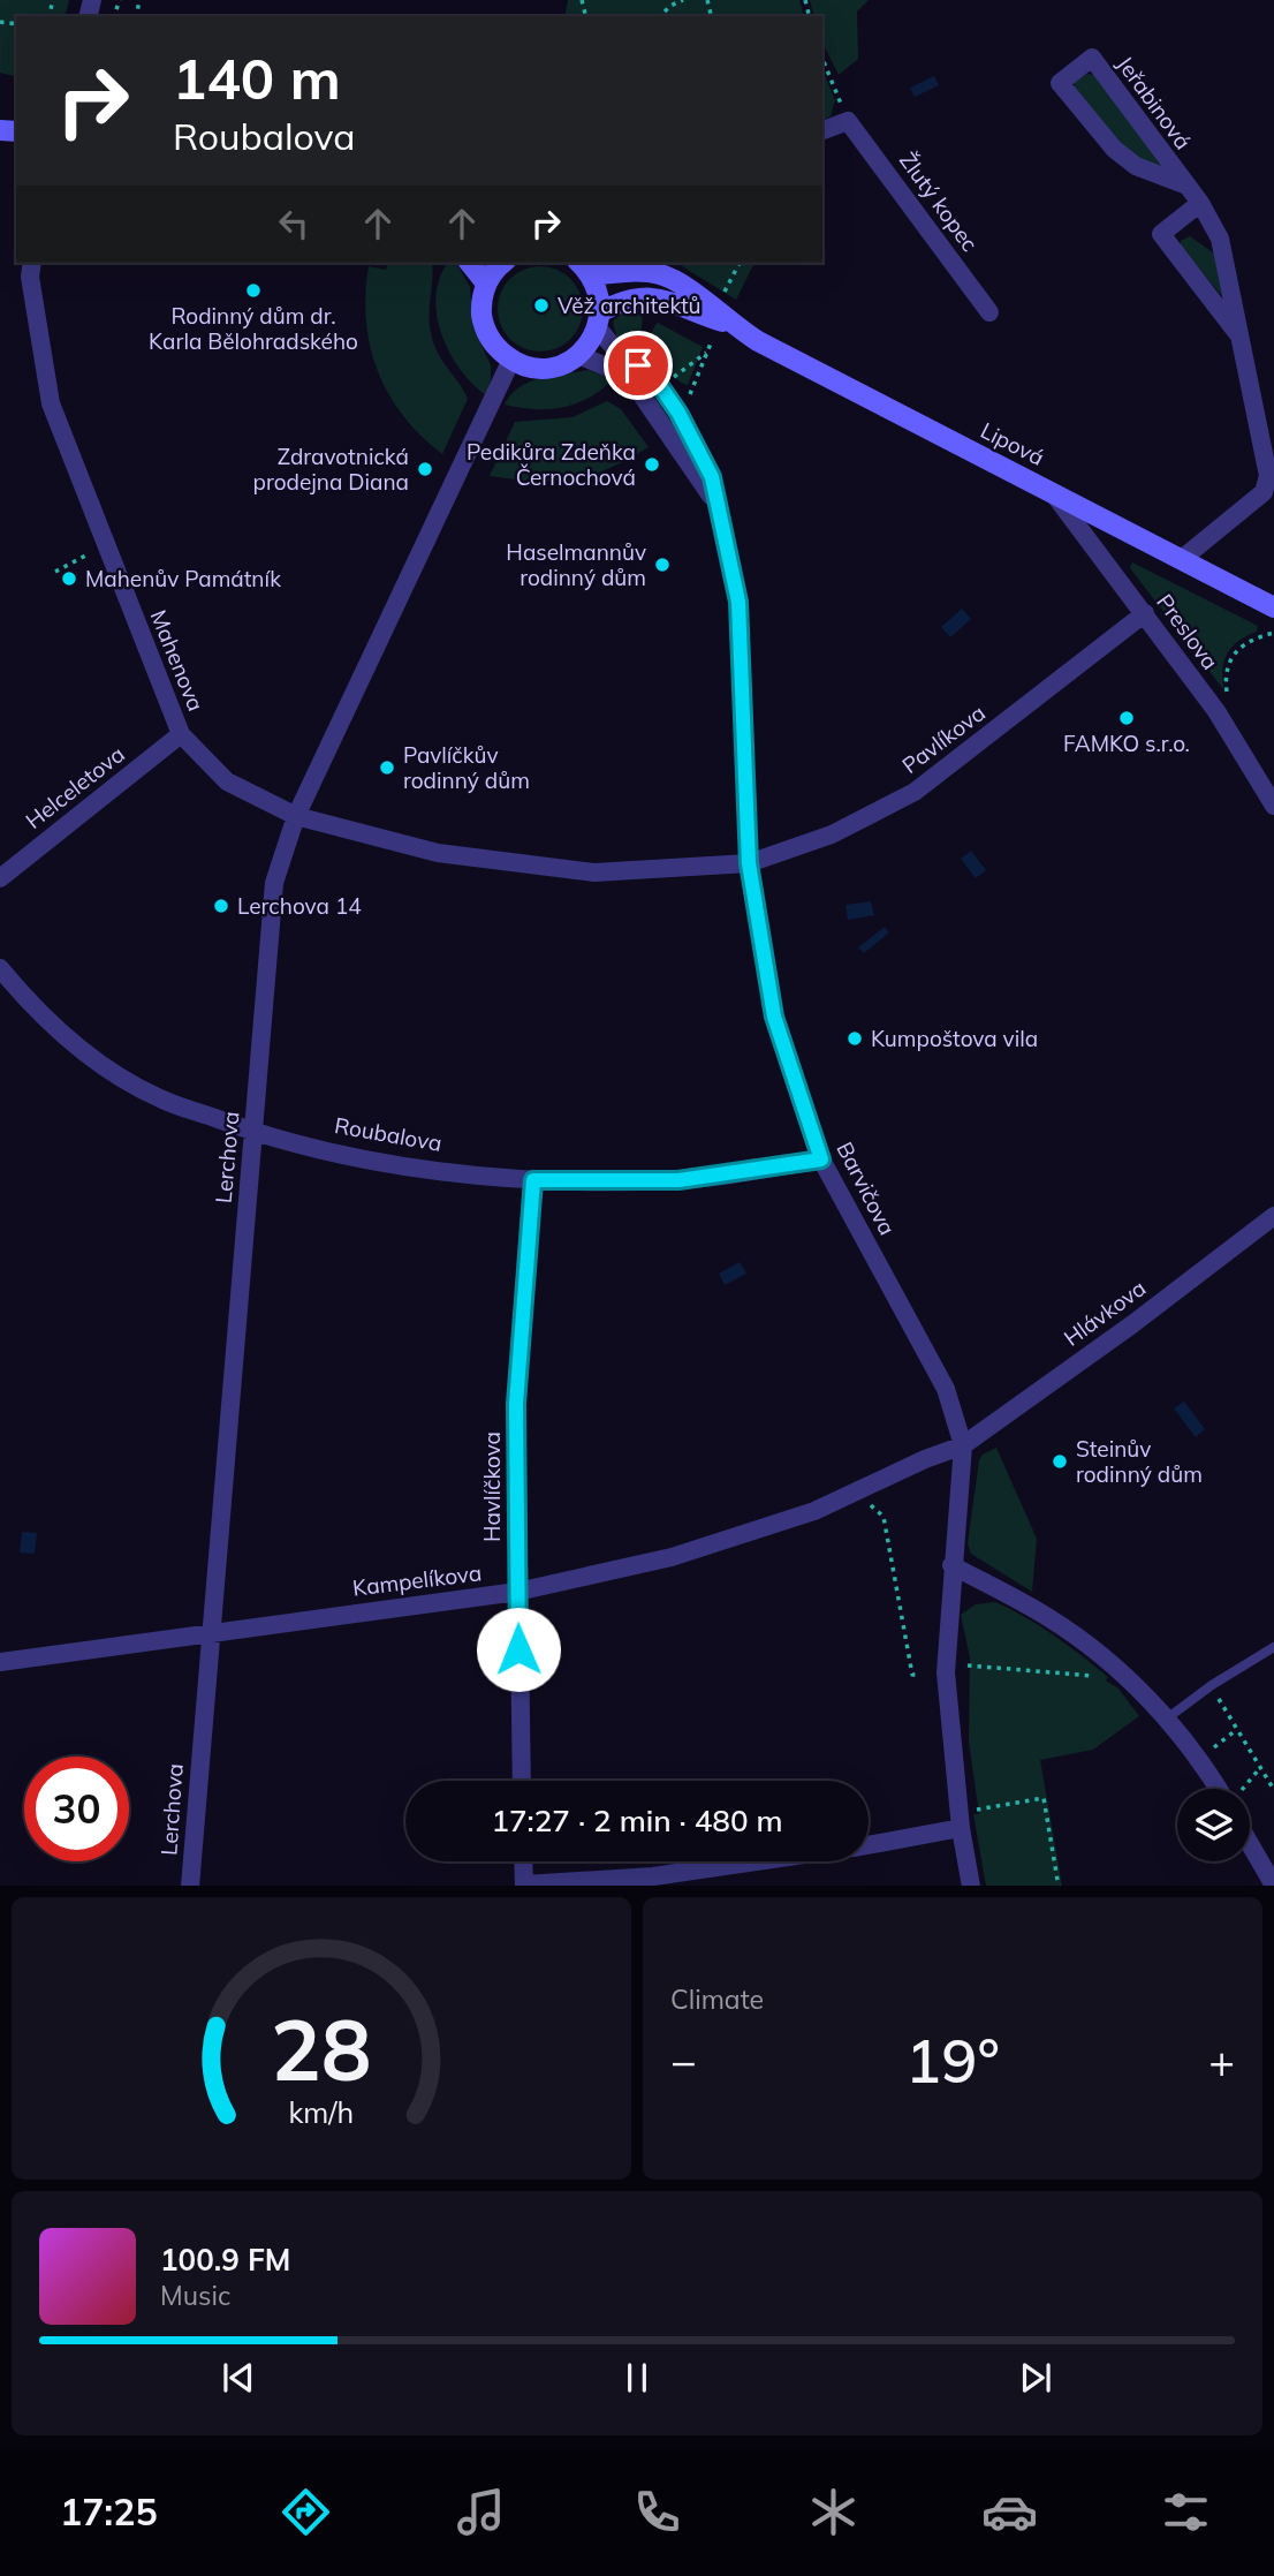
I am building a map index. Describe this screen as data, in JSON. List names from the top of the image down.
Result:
{
  "streets": {
    "street": [
      "Jeřabinová",
      "Žlutý kopec",
      "Lipová",
      "Preslova",
      "Mahenova",
      "Pavlíkova",
      "Helceletova",
      "Roubalova",
      "Lerchova",
      "Barvičova",
      "Hlávkova",
      "Havlíčkova",
      "Kampelíkova"
    ]
  },
  "crossings": [
    ["Jeřabinová", "Lipová"],
    ["Lipová", "Preslova"],
    ["Lipová", "Barvičova"],
    ["Preslova", "Pavlíkova"],
    ["Mahenova", "Pavlíkova"],
    ["Mahenova", "Helceletova"],
    ["Mahenova", "Lerchova"],
    ["Mahenova", "Barvičova"],
    ["Pavlíkova", "Barvičova"],
    ["Roubalova", "Lerchova"],
    ["Roubalova", "Barvičova"],
    ["Roubalova", "Havlíčkova"],
    ["Lerchova", "Kampelíkova"],
    ["Barvičova", "Hlávkova"],
    ["Barvičova", "Kampelíkova"],
    ["Hlávkova", "Kampelíkova"],
    ["Havlíčkova", "Kampelíkova"]
  ],
  "places": [
    "Rodinný dům dr. Karla Bělohradského",
    "Věž architektů",
    "Pedikůra Zdeňka Černochová",
    "Zdravotnická prodejna Diana",
    "Haselmannův rodinný dům",
    "Mahenův Památník",
    "FAMKO s.r.o.",
    "Pavlíčkův rodinný dům",
    "Lerchova 14",
    "Kumpoštova vila",
    "Steinův rodinný dům"
  ],
  "page": {
    "turn": ["140 m", "Roubalova"],
    "limit": "30",
    "trip": "17:27 · 2 min · 480 m",
    "tile": "Climate",
    "heat": ["−", "19°", "+"],
    "song": ["100.9 FM", "Music"],
    "tabs": "17:25",
    "gauge": ["28", "km/h"]
  }
}
